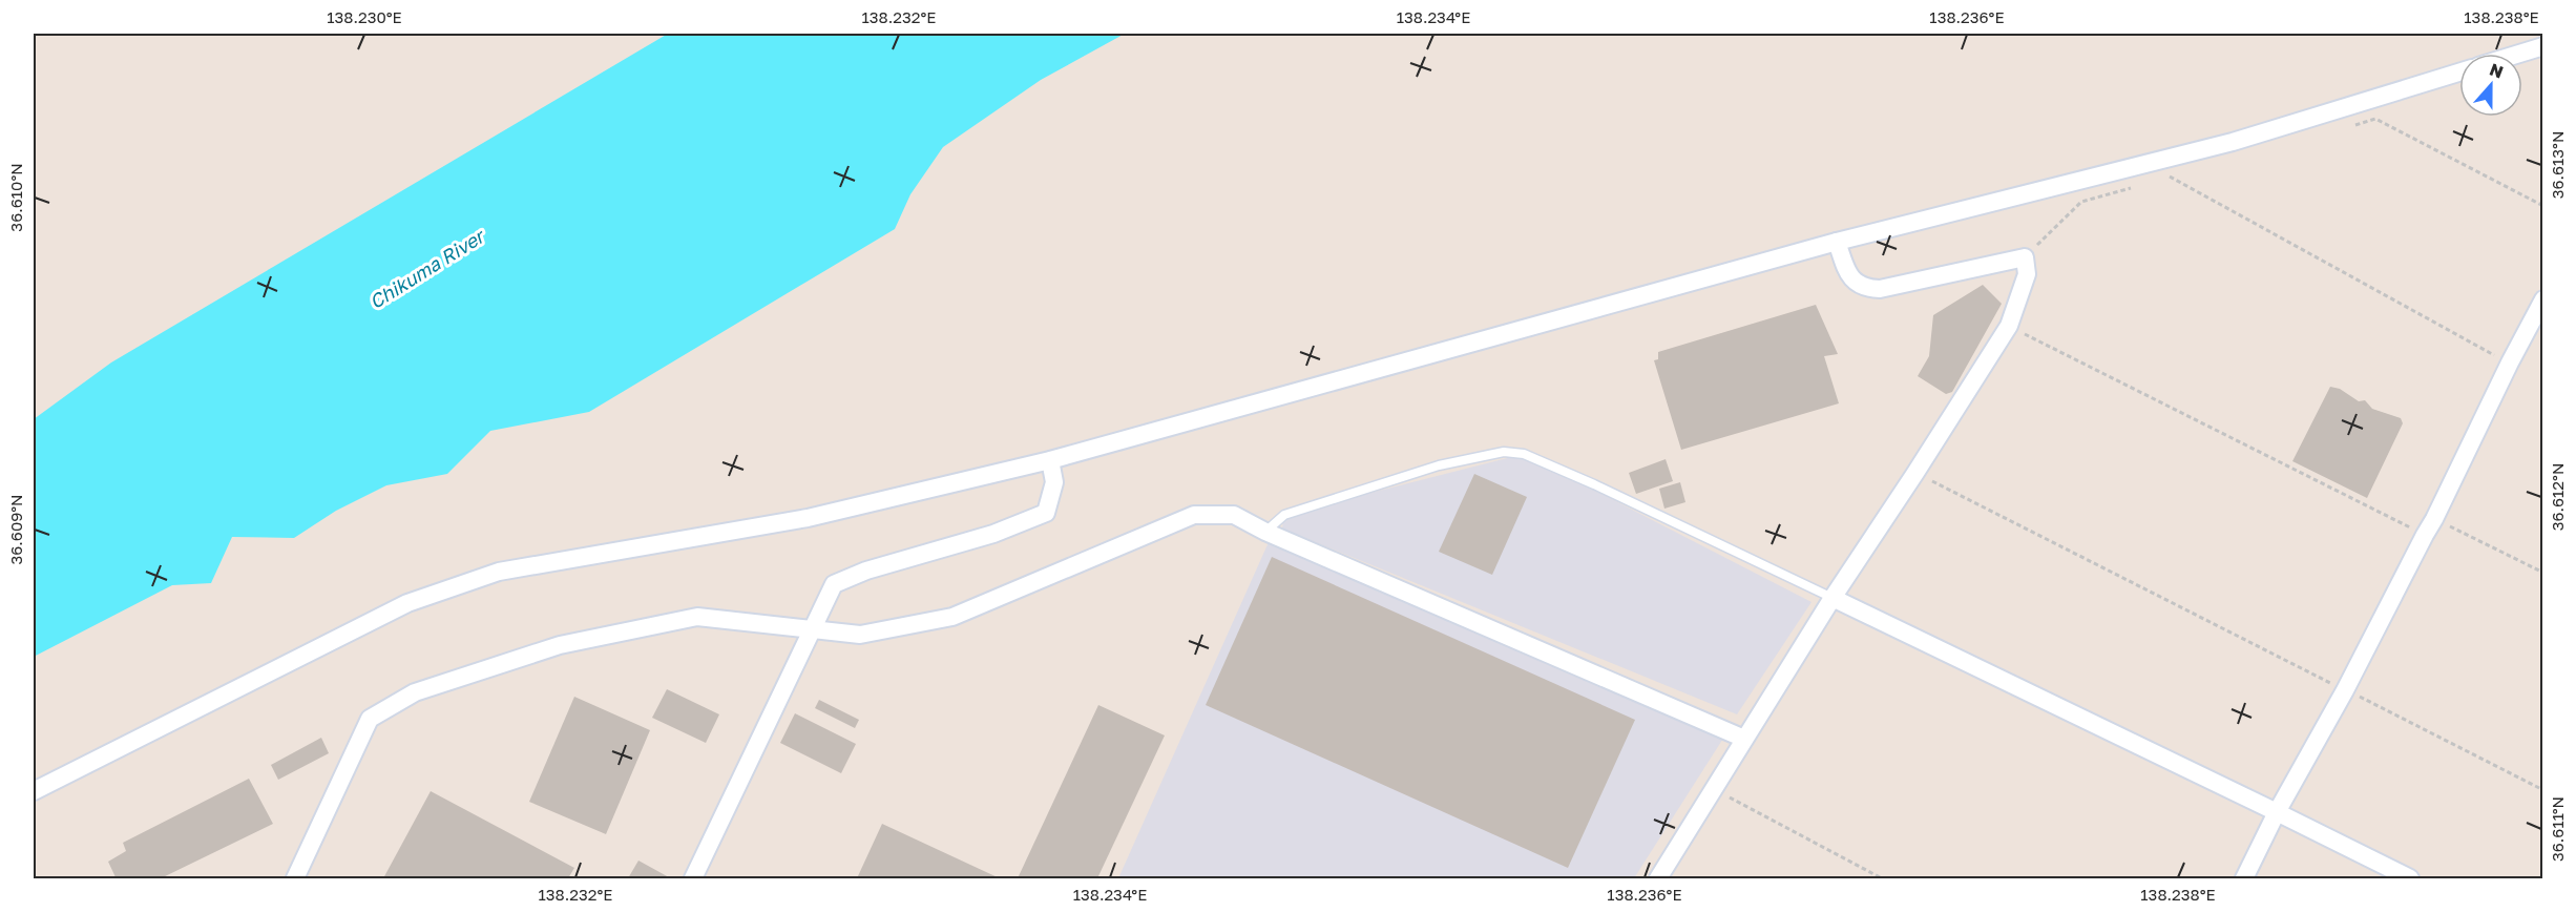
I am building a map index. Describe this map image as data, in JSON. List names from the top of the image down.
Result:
{
  "water": ["Chikuma River"],
  "north": "top",
  "coordinates": [
    "138.230°E",
    "138.232°E",
    "138.234°E",
    "138.236°E",
    "138.238°E",
    "36.613°N",
    "36.610°N",
    "36.612°N",
    "36.609°N",
    "36.611°N"
  ]
}
